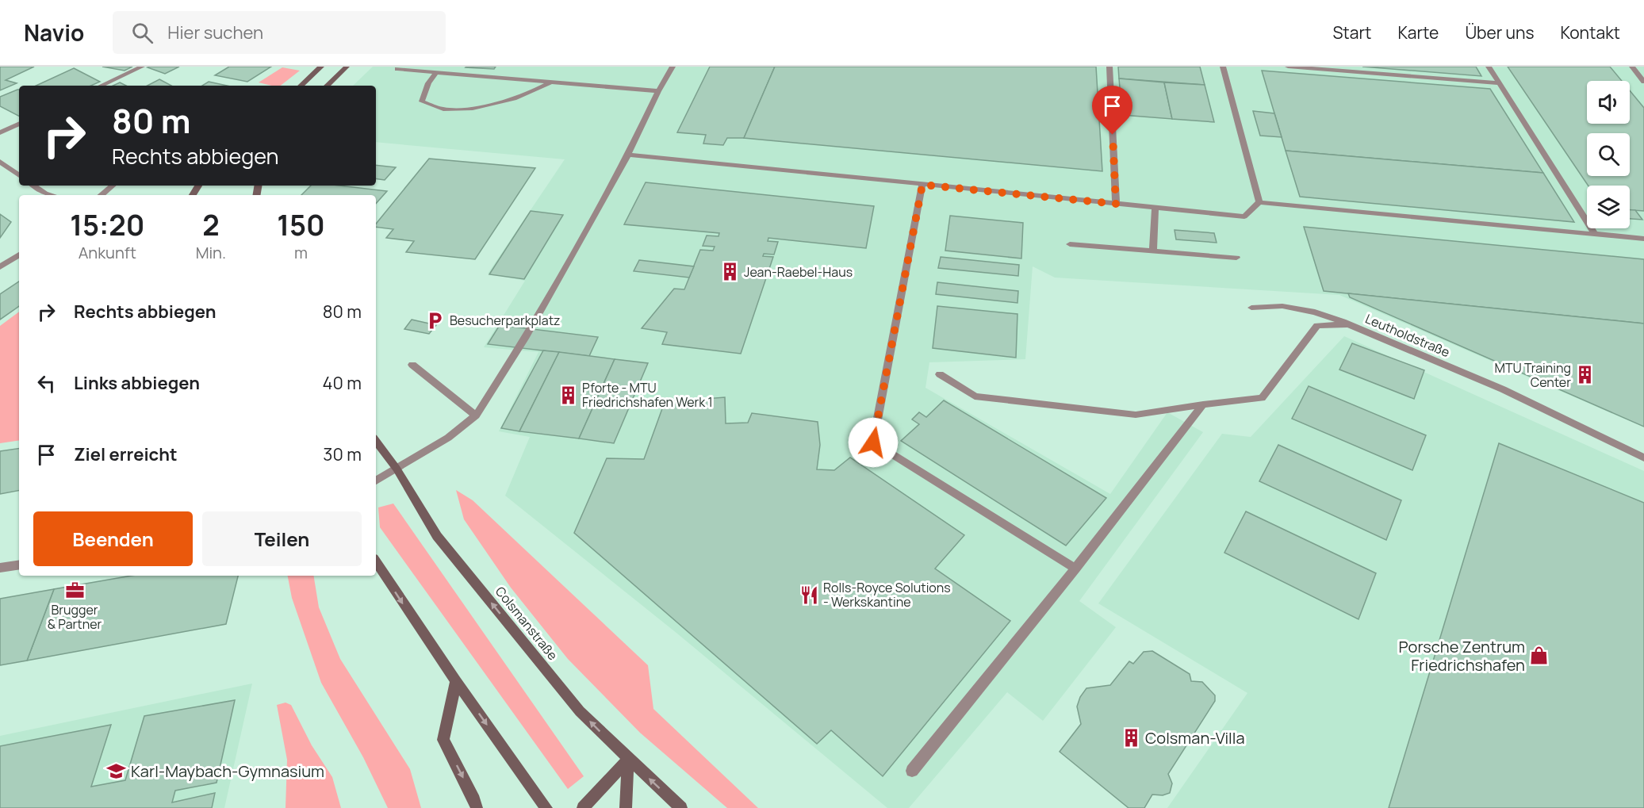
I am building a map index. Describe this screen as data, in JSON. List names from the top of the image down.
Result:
{
  "streets": {
    "main road": ["Colsmanstraße"],
    "street": ["Leutholdstraße"]
  },
  "places": {
    "building": [
      "Jean-Raebel-Haus",
      "MTU Training Center",
      "Pforte - MTU Friedrichshafen Werk 1",
      "Colsman-Villa"
    ],
    "parking": ["Besucherparkplatz"],
    "office": ["Brugger & Partner"],
    "restaurant": ["Rolls-Royce Solutions - Werkskantine"],
    "shop": ["Porsche Zentrum Friedrichshafen"],
    "school or university": ["Karl-Maybach-Gymnasium"]
  },
  "page": {
    "header": "Navio",
    "search": "Hier suchen",
    "nav": [
      "Start",
      "Karte",
      "Über uns",
      "Kontakt"
    ],
    "turn": ["80 m", "Rechts abbiegen"],
    "eta": [
      "15:20",
      "Ankunft",
      "2",
      "Min.",
      "150",
      "m"
    ],
    "list": [
      {
        "name": "Rechts abbiegen",
        "value": "80 m"
      },
      {
        "name": "Links abbiegen",
        "value": "40 m"
      },
      {
        "name": "Ziel erreicht",
        "value": "30 m"
      }
    ],
    "buttons": ["Beenden", "Teilen"]
  }
}
